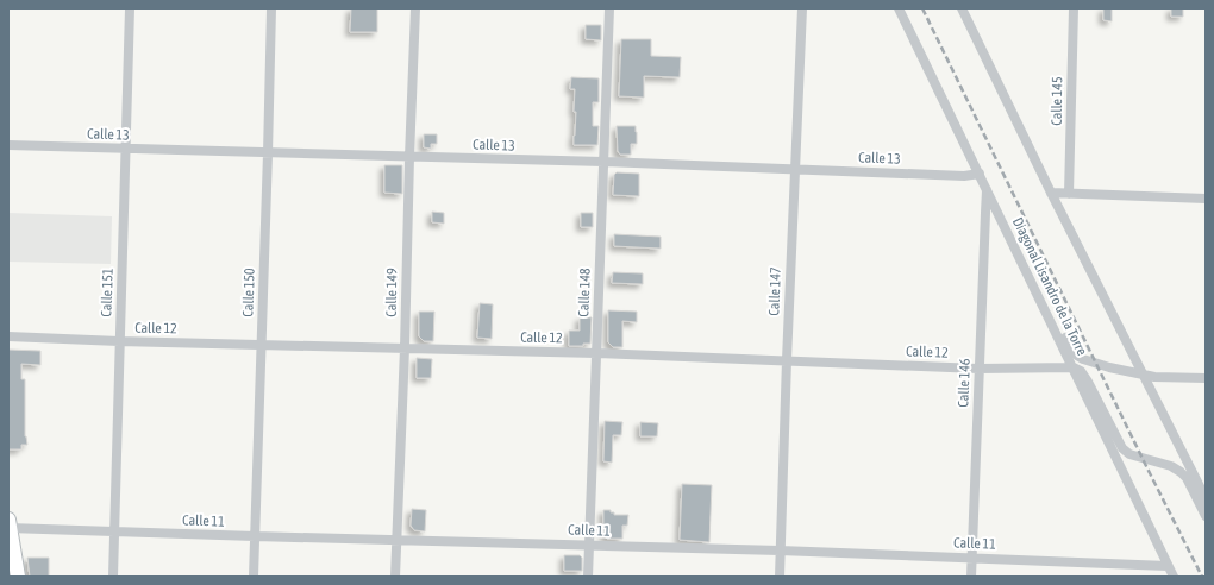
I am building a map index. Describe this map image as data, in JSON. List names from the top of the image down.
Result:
{
  "streets": {
    "street": [
      "Calle 145",
      "Calle 13",
      "Diagonal Lisandro de la Torre",
      "Calle 147",
      "Calle 151",
      "Calle 150",
      "Calle 149",
      "Calle 148",
      "Calle 12",
      "Calle 146",
      "Calle 11"
    ]
  },
  "crossings": [
    ["Calle 13", "Diagonal Lisandro de la Torre"],
    ["Calle 13", "Calle 147"],
    ["Calle 13", "Calle 151"],
    ["Calle 13", "Calle 150"],
    ["Calle 13", "Calle 149"],
    ["Calle 13", "Calle 148"],
    ["Diagonal Lisandro de la Torre", "Calle 12"],
    ["Diagonal Lisandro de la Torre", "Calle 146"],
    ["Diagonal Lisandro de la Torre", "Calle 11"],
    ["Calle 147", "Calle 12"],
    ["Calle 147", "Calle 11"],
    ["Calle 151", "Calle 12"],
    ["Calle 151", "Calle 11"],
    ["Calle 150", "Calle 12"],
    ["Calle 150", "Calle 11"],
    ["Calle 149", "Calle 12"],
    ["Calle 149", "Calle 11"],
    ["Calle 148", "Calle 12"],
    ["Calle 148", "Calle 11"],
    ["Calle 12", "Calle 146"],
    ["Calle 146", "Calle 11"]
  ]
}
